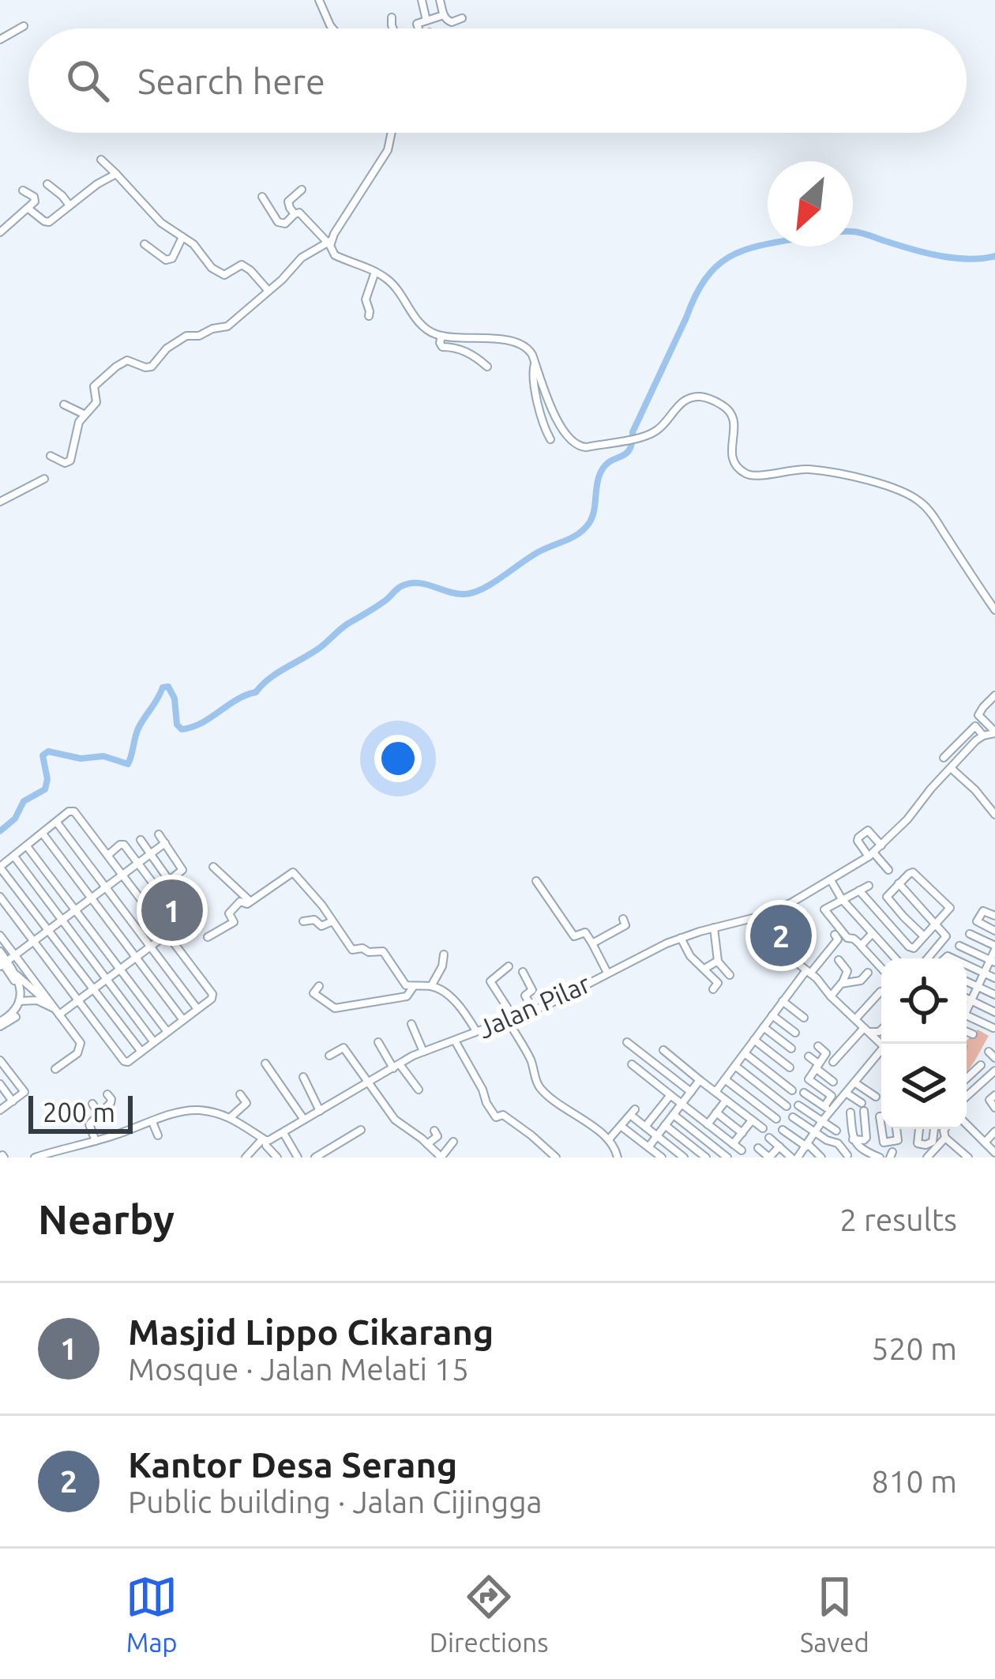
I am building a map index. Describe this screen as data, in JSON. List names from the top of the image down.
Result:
{
  "streets": {
    "street": ["Jalan Pilar"]
  },
  "scale_bar": "200 m",
  "north": "bottom left",
  "page": {
    "search": "Search here",
    "pins": ["1", "2"],
    "scale": "200 m",
    "heading": ["Nearby", "2 results"],
    "list": [
      {
        "mark": "1",
        "name": "Masjid Lippo Cikarang",
        "note": "Mosque · Jalan Melati 15",
        "value": "520 m"
      },
      {
        "mark": "2",
        "name": "Kantor Desa Serang",
        "note": "Public building · Jalan Cijingga",
        "value": "810 m"
      }
    ],
    "nav": ["Map", "Directions", "Saved"]
  }
}
